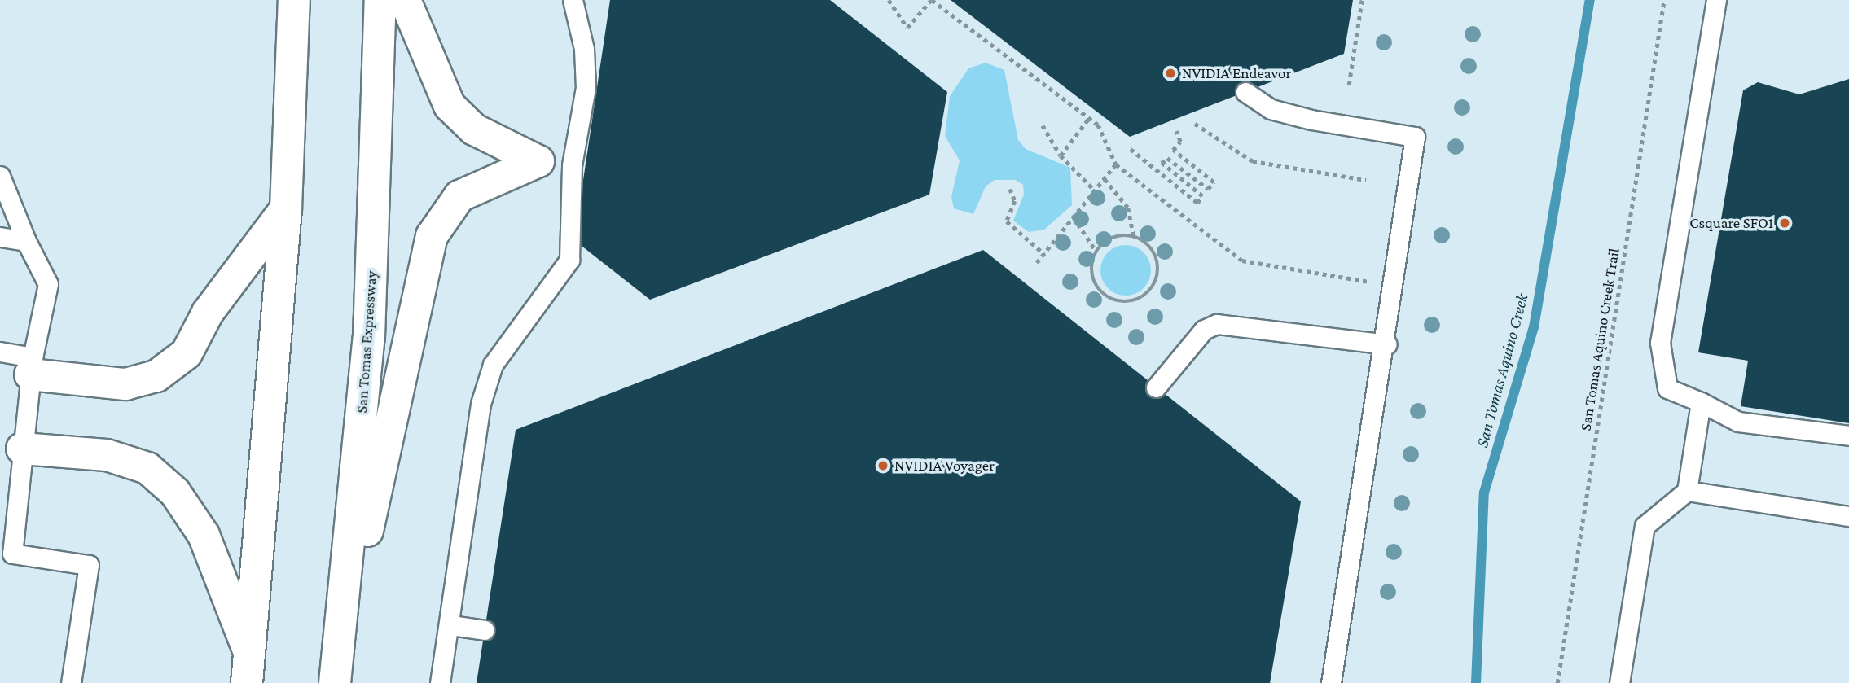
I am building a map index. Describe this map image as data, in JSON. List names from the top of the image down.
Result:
{
  "streets": {
    "highway": ["San Tomas Expressway"],
    "path": ["San Tomas Aquino Creek Trail"]
  },
  "water": ["San Tomas Aquino Creek"],
  "places": ["NVIDIA Endeavor", "Csquare SFO1", "NVIDIA Voyager"]
}
